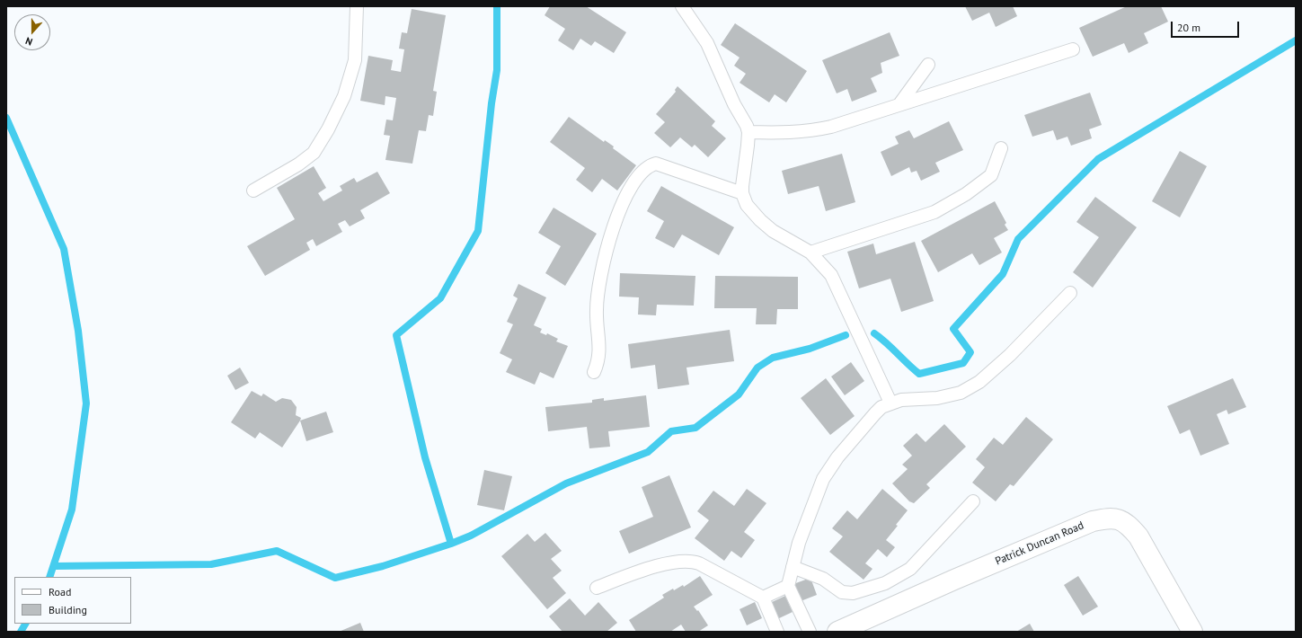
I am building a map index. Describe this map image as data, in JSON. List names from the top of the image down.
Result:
{
  "streets": {
    "street": ["Patrick Duncan Road"]
  },
  "legend": ["Road", "Building"],
  "scale_bar": "20 m",
  "north": "bottom"
}
